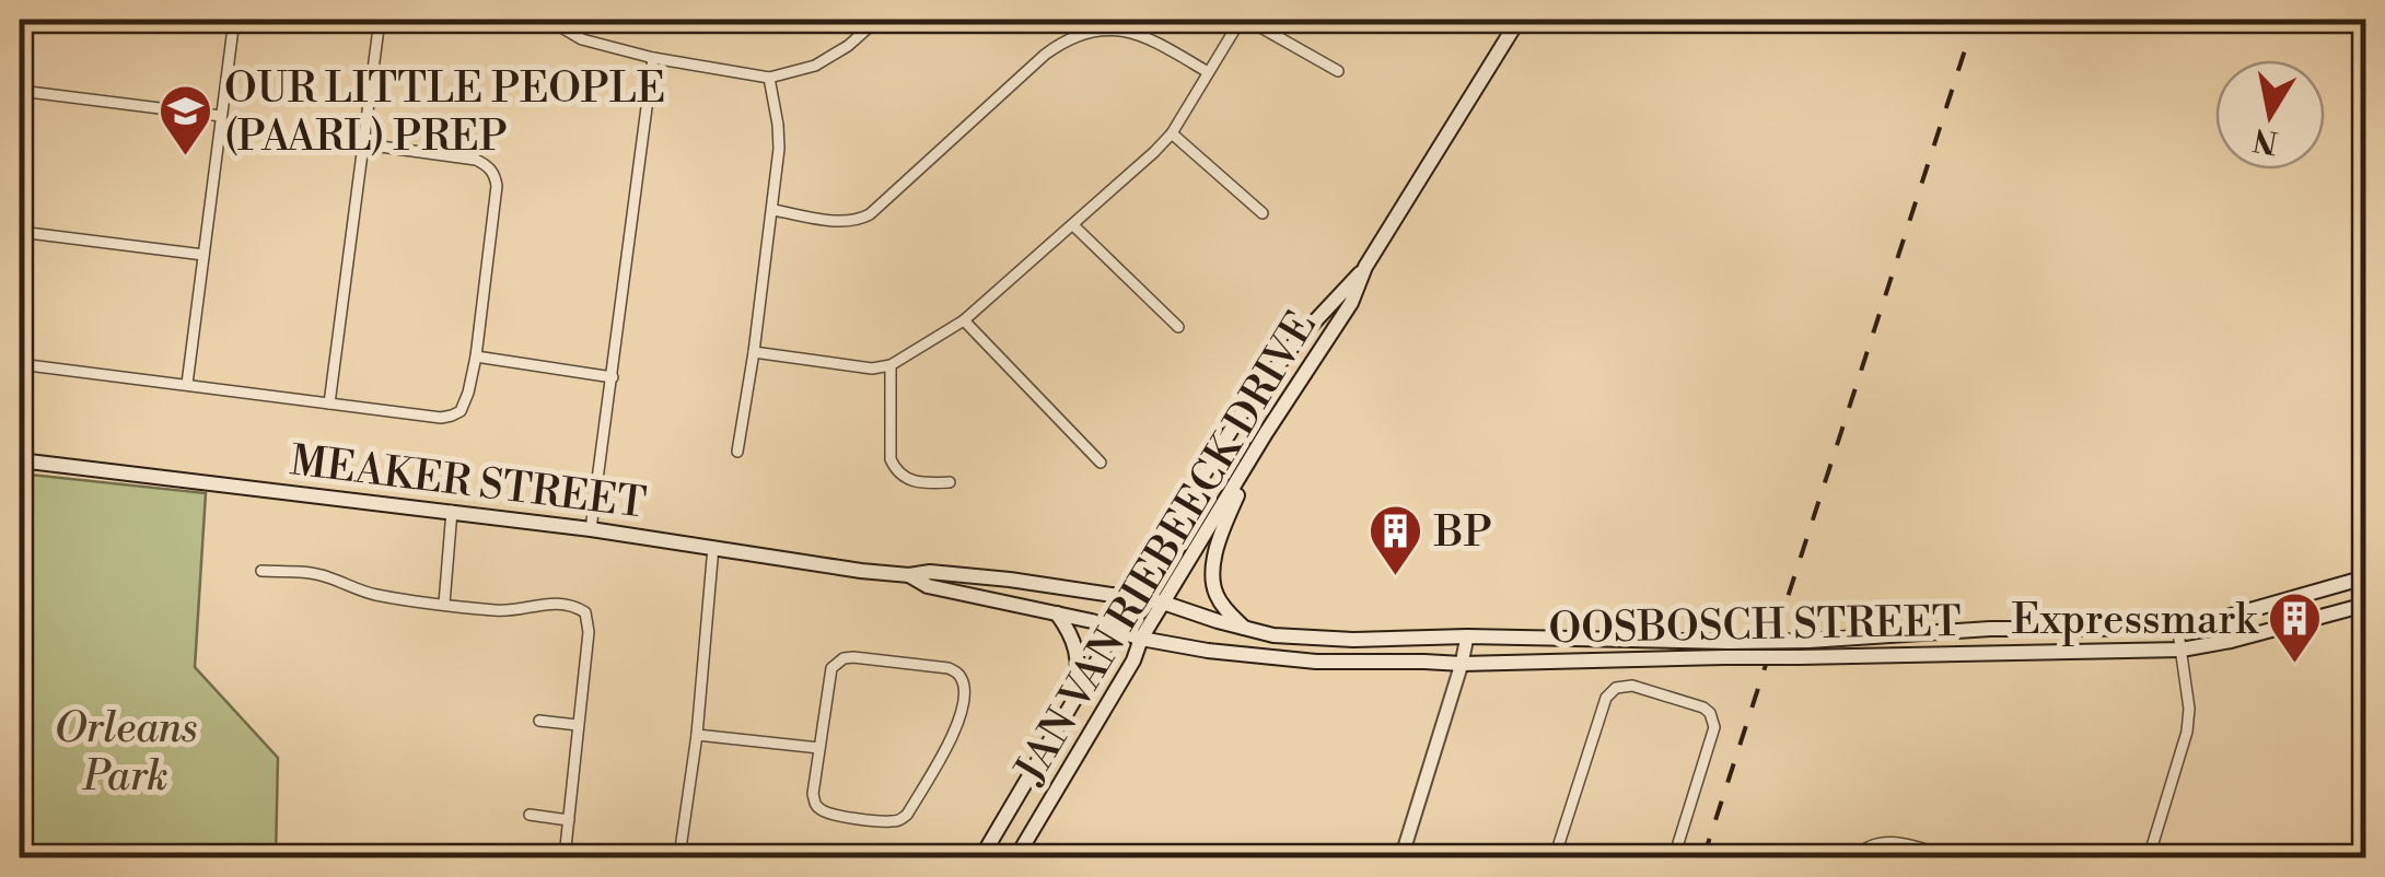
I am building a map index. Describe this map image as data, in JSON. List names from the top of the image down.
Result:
{
  "streets": {
    "main road": ["MEAKER STREET", "JAN VAN RIEBEECK DRIVE", "OOSBOSCH STREET"]
  },
  "crossings": [
    ["MEAKER STREET", "JAN VAN RIEBEECK DRIVE"],
    ["MEAKER STREET", "OOSBOSCH STREET"],
    ["JAN VAN RIEBEECK DRIVE", "OOSBOSCH STREET"]
  ],
  "parks": ["Orleans Park"],
  "places": {
    "school or university": ["OUR LITTLE PEOPLE (PAARL) PREP"],
    "building": ["BP", "Expressmark"]
  },
  "north": "bottom"
}
